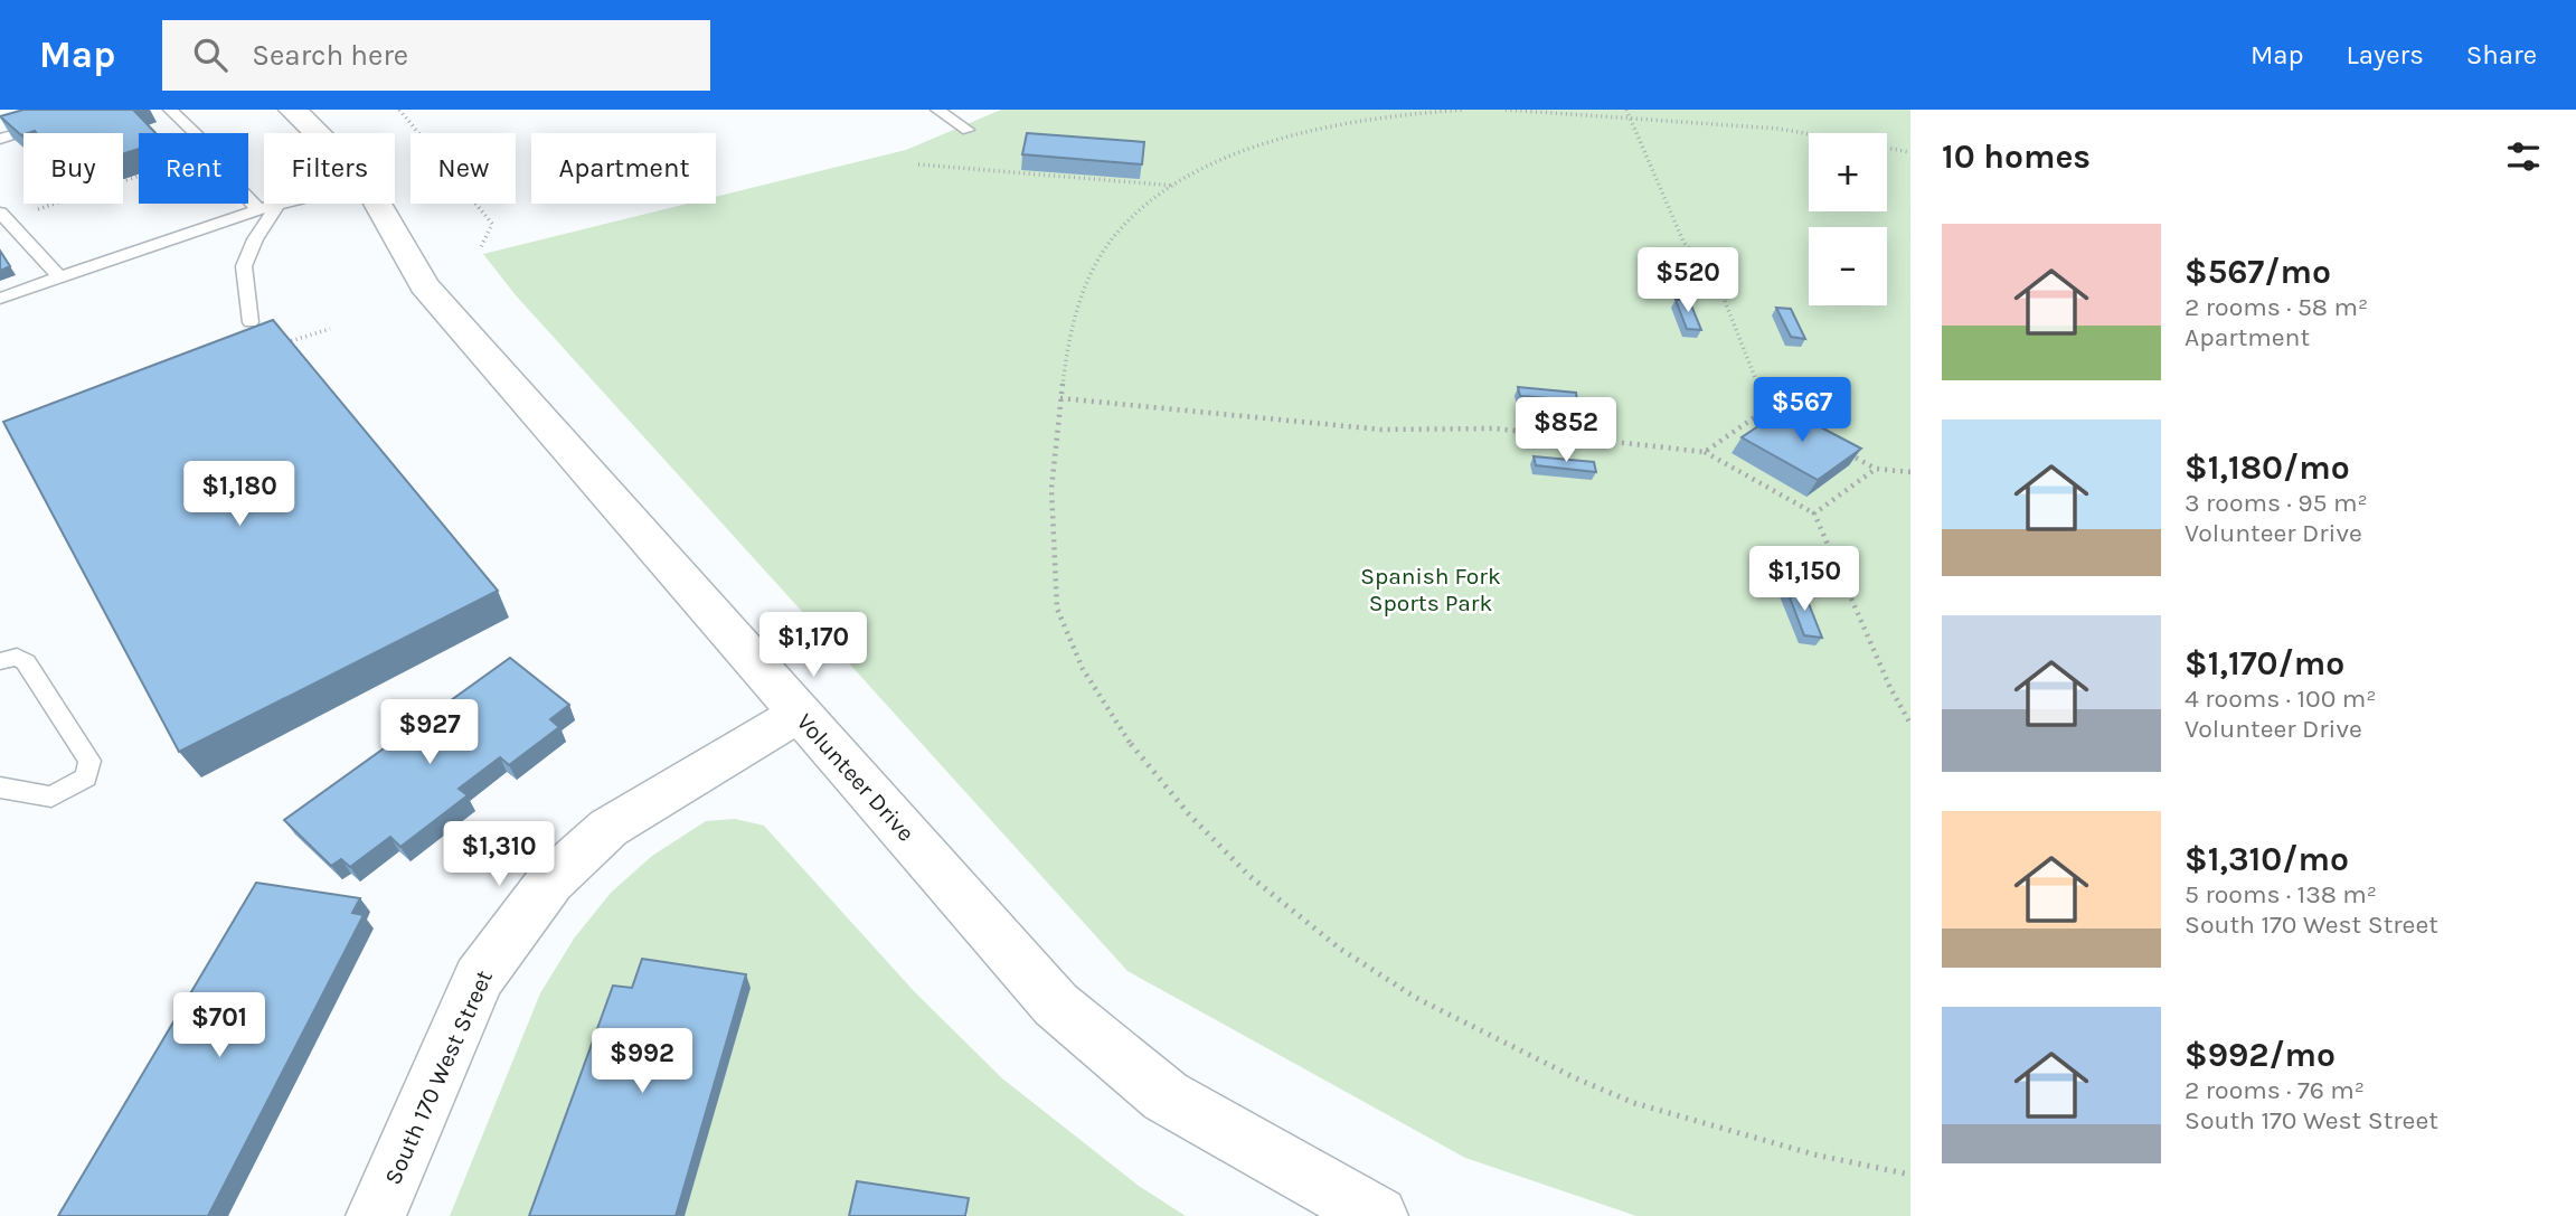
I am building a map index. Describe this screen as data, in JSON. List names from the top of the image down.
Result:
{
  "streets": {
    "street": ["Volunteer Drive", "South 170 West Street"]
  },
  "crossings": [
    ["Volunteer Drive", "South 170 West Street"]
  ],
  "parks": ["Spanish Fork Sports Park"],
  "page": {
    "header": "Map",
    "search": "Search here",
    "nav": ["Map", "Layers", "Share"],
    "heading": "10 homes",
    "map_buttons": ["+", "−"],
    "chip": [
      "Buy",
      "Rent",
      "Filters",
      "New",
      "Apartment"
    ],
    "list": [
      {
        "name": "$567/mo",
        "note": "2 rooms · 58 m² · Apartment"
      },
      {
        "name": "$1,180/mo",
        "note": "3 rooms · 95 m² · Volunteer Drive"
      },
      {
        "name": "$1,170/mo",
        "note": "4 rooms · 100 m² · Volunteer Drive"
      },
      {
        "name": "$1,310/mo",
        "note": "5 rooms · 138 m² · South 170 West Street"
      },
      {
        "name": "$992/mo",
        "note": "2 rooms · 76 m² · South 170 West Street"
      }
    ],
    "price": [
      "$520",
      "$567",
      "$852",
      "$1,180",
      "$1,150",
      "$1,170",
      "$927",
      "$1,310",
      "$701",
      "$992"
    ]
  }
}
